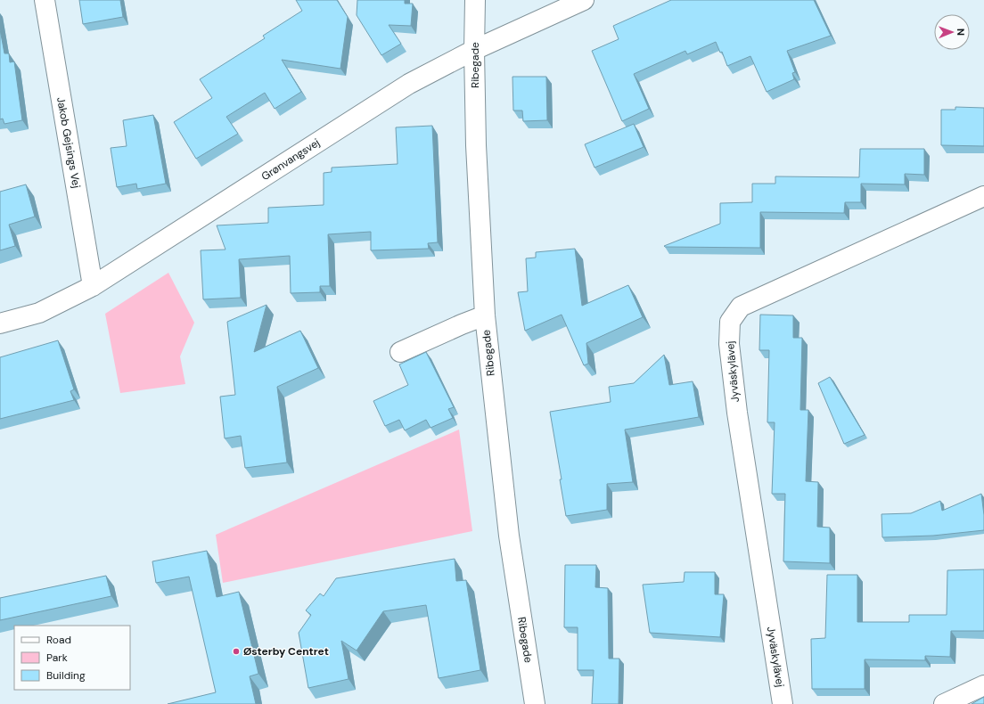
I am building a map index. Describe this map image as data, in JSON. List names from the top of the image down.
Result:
{
  "streets": {
    "street": [
      "Ribegade",
      "Jakob Gejsings Vej",
      "Grønvangsvej",
      "Jyväskylävej"
    ]
  },
  "crossings": [
    ["Ribegade", "Grønvangsvej"],
    ["Jakob Gejsings Vej", "Grønvangsvej"]
  ],
  "places": ["Østerby Centret"],
  "legend": ["Road", "Park", "Building"],
  "north": "right"
}
